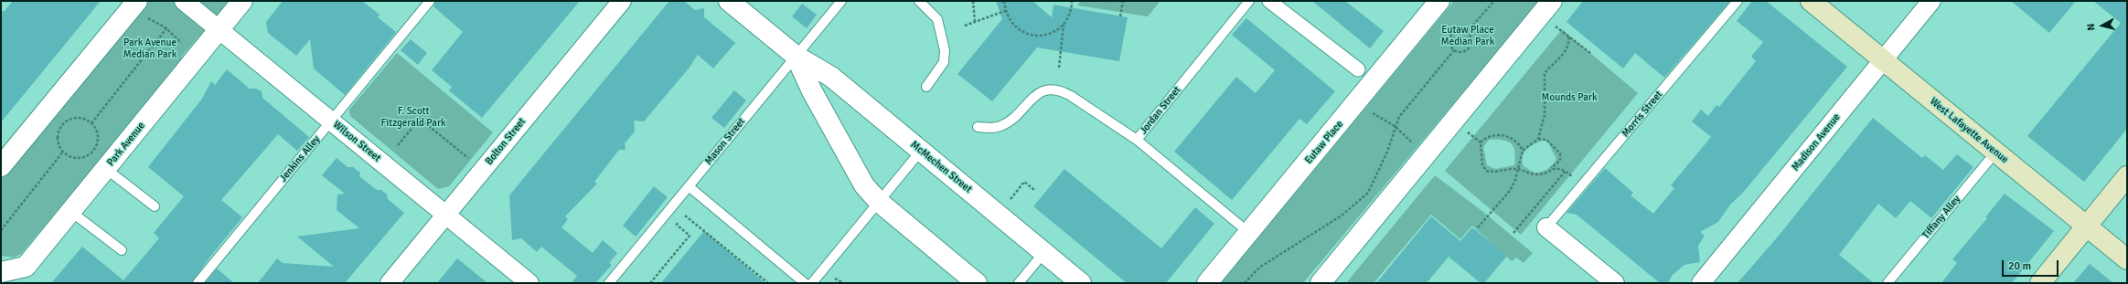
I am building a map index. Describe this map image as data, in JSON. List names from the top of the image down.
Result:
{
  "streets": {
    "main road": ["West Lafayette Avenue"],
    "street": [
      "Wilson Street",
      "Bolton Street",
      "Eutaw Place",
      "Madison Avenue",
      "Park Avenue",
      "McMechen Street"
    ],
    "lane": [
      "Jordan Street",
      "Morris Street",
      "Mason Street",
      "Jenkins Alley",
      "Tiffany Alley"
    ]
  },
  "crossings": [
    ["Jordan Street", "Eutaw Place"],
    ["West Lafayette Avenue", "Madison Avenue"],
    ["West Lafayette Avenue", "Tiffany Alley"],
    ["Wilson Street", "Bolton Street"],
    ["Wilson Street", "Park Avenue"],
    ["Wilson Street", "Jenkins Alley"],
    ["Mason Street", "McMechen Street"]
  ],
  "parks": [
    "Eutaw Place Median Park",
    "Park Avenue Median Park",
    "Mounds Park",
    "F. Scott Fitzgerald Park"
  ],
  "scale_bar": "20 m",
  "north": "left"
}
